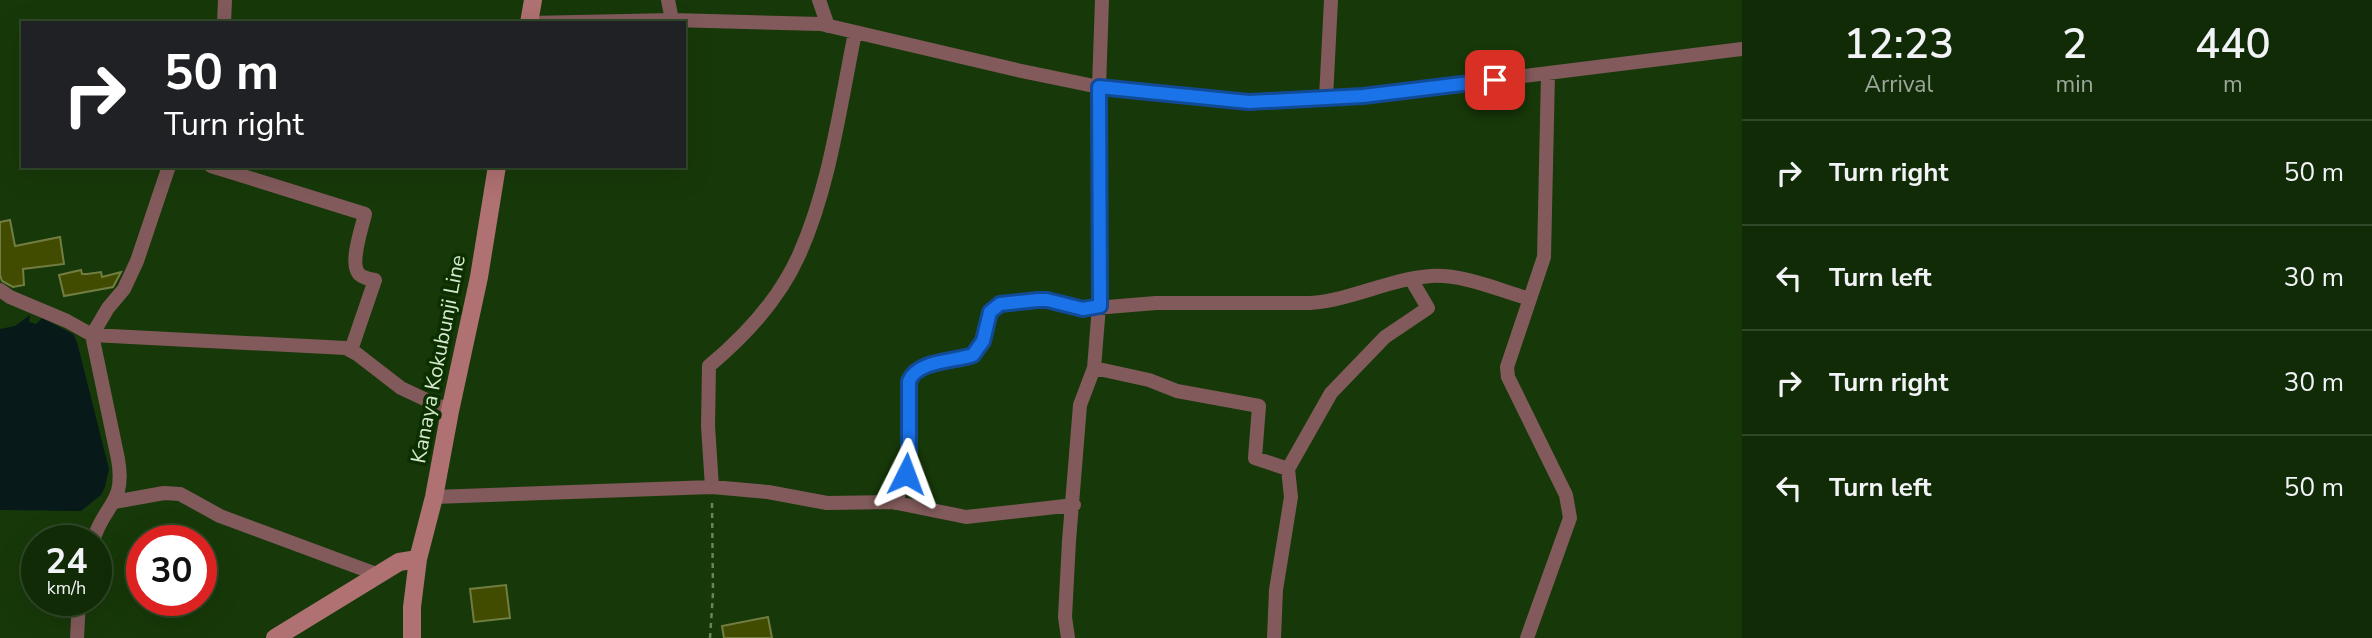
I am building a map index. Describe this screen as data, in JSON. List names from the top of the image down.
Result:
{
  "streets": {
    "main road": ["Kanaya Kokubunji Line"]
  },
  "page": {
    "eta": [
      "12:23",
      "Arrival",
      "2",
      "min",
      "440",
      "m"
    ],
    "turn": ["50 m", "Turn right"],
    "list": [
      {
        "name": "Turn right",
        "value": "50 m"
      },
      {
        "name": "Turn left",
        "value": "30 m"
      },
      {
        "name": "Turn right",
        "value": "30 m"
      },
      {
        "name": "Turn left",
        "value": "50 m"
      }
    ],
    "speed": "24 km/h",
    "limit": "30"
  }
}
